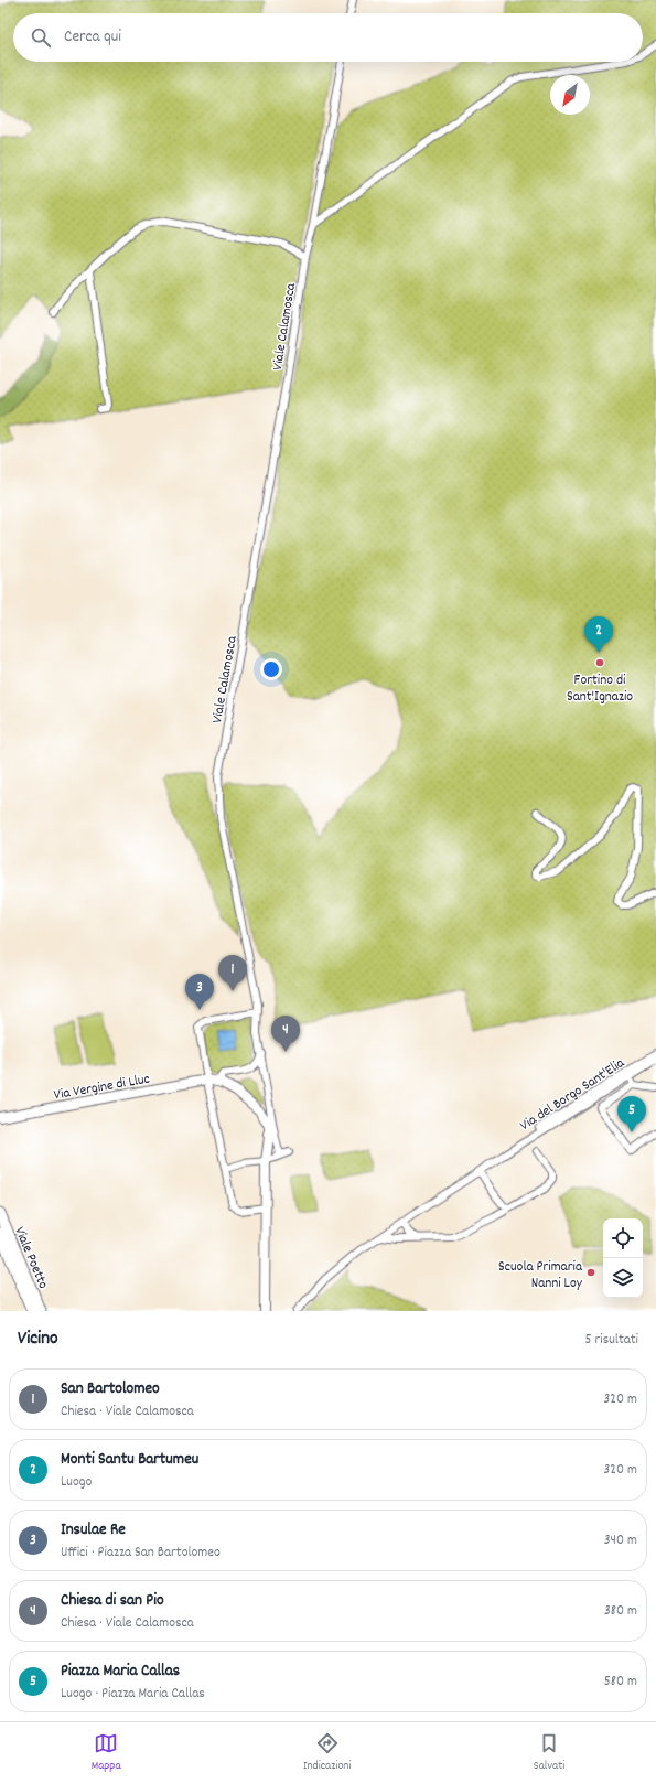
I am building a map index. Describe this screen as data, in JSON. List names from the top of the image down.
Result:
{
  "streets": {
    "main road": ["Viale Poetto"],
    "street": ["Viale Calamosca", "Via Vergine di Lluc", "Via del Borgo Sant'Elia"]
  },
  "places": ["Fortino di Sant'Ignazio", "Scuola Primaria Nanni Loy"],
  "north": "bottom left",
  "page": {
    "search": "Cerca qui",
    "pins": [
      "2",
      "1",
      "3",
      "4",
      "5"
    ],
    "heading": ["Vicino", "5 risultati"],
    "list": [
      {
        "mark": "1",
        "name": "San Bartolomeo",
        "note": "Chiesa · Viale Calamosca",
        "value": "320 m"
      },
      {
        "mark": "2",
        "name": "Monti Santu Bartumeu",
        "note": "Luogo",
        "value": "320 m"
      },
      {
        "mark": "3",
        "name": "Insulae Re",
        "note": "Uffici · Piazza San Bartolomeo",
        "value": "340 m"
      },
      {
        "mark": "4",
        "name": "Chiesa di san Pio",
        "note": "Chiesa · Viale Calamosca",
        "value": "380 m"
      },
      {
        "mark": "5",
        "name": "Piazza Maria Callas",
        "note": "Luogo · Piazza Maria Callas",
        "value": "580 m"
      }
    ],
    "nav": ["Mappa", "Indicazioni", "Salvati"]
  }
}
